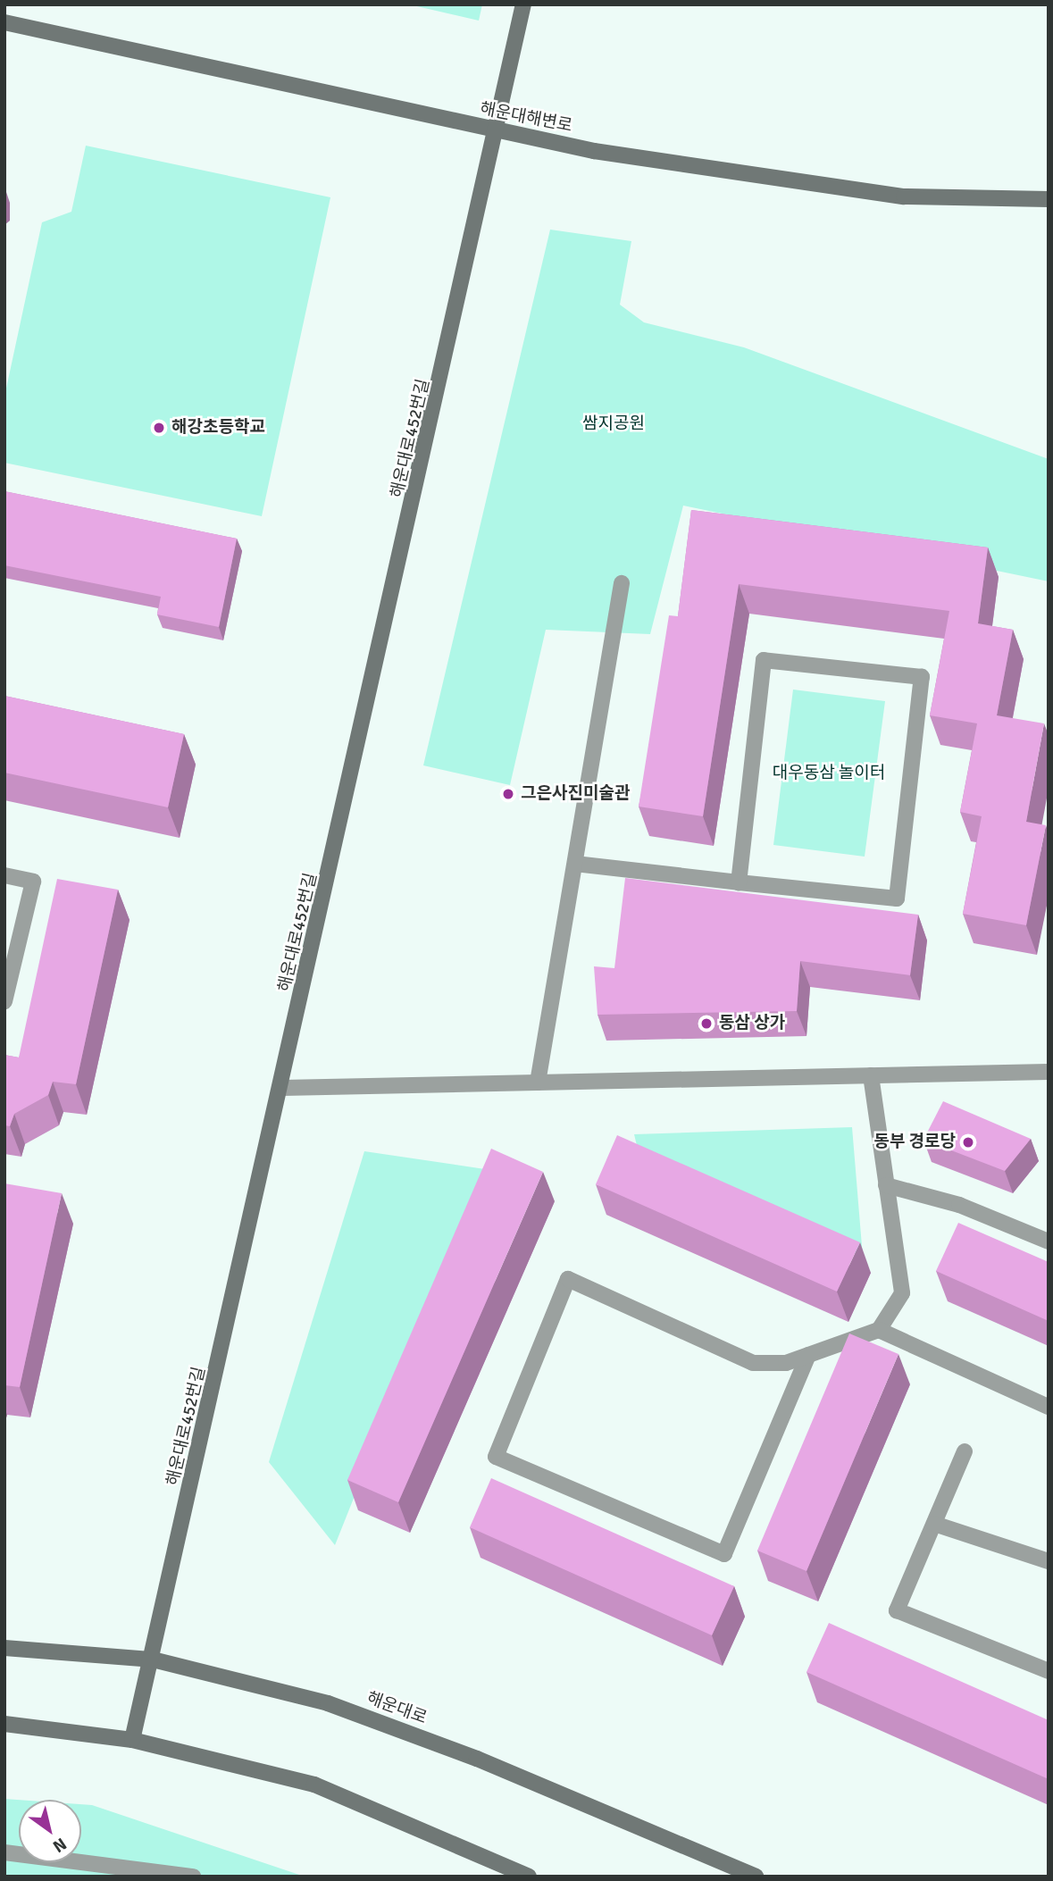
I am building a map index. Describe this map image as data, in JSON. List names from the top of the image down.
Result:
{
  "streets": {
    "main road": ["해운대해변로", "해운대로452번길", "해운대로"]
  },
  "crossings": [
    ["해운대해변로", "해운대로452번길"],
    ["해운대로452번길", "해운대로"]
  ],
  "parks": ["쌈지공원", "대우동삼 놀이터"],
  "places": [
    "해강초등학교",
    "그은사진미술관",
    "동삼 상가",
    "동부 경로당"
  ],
  "north": "bottom right"
}
